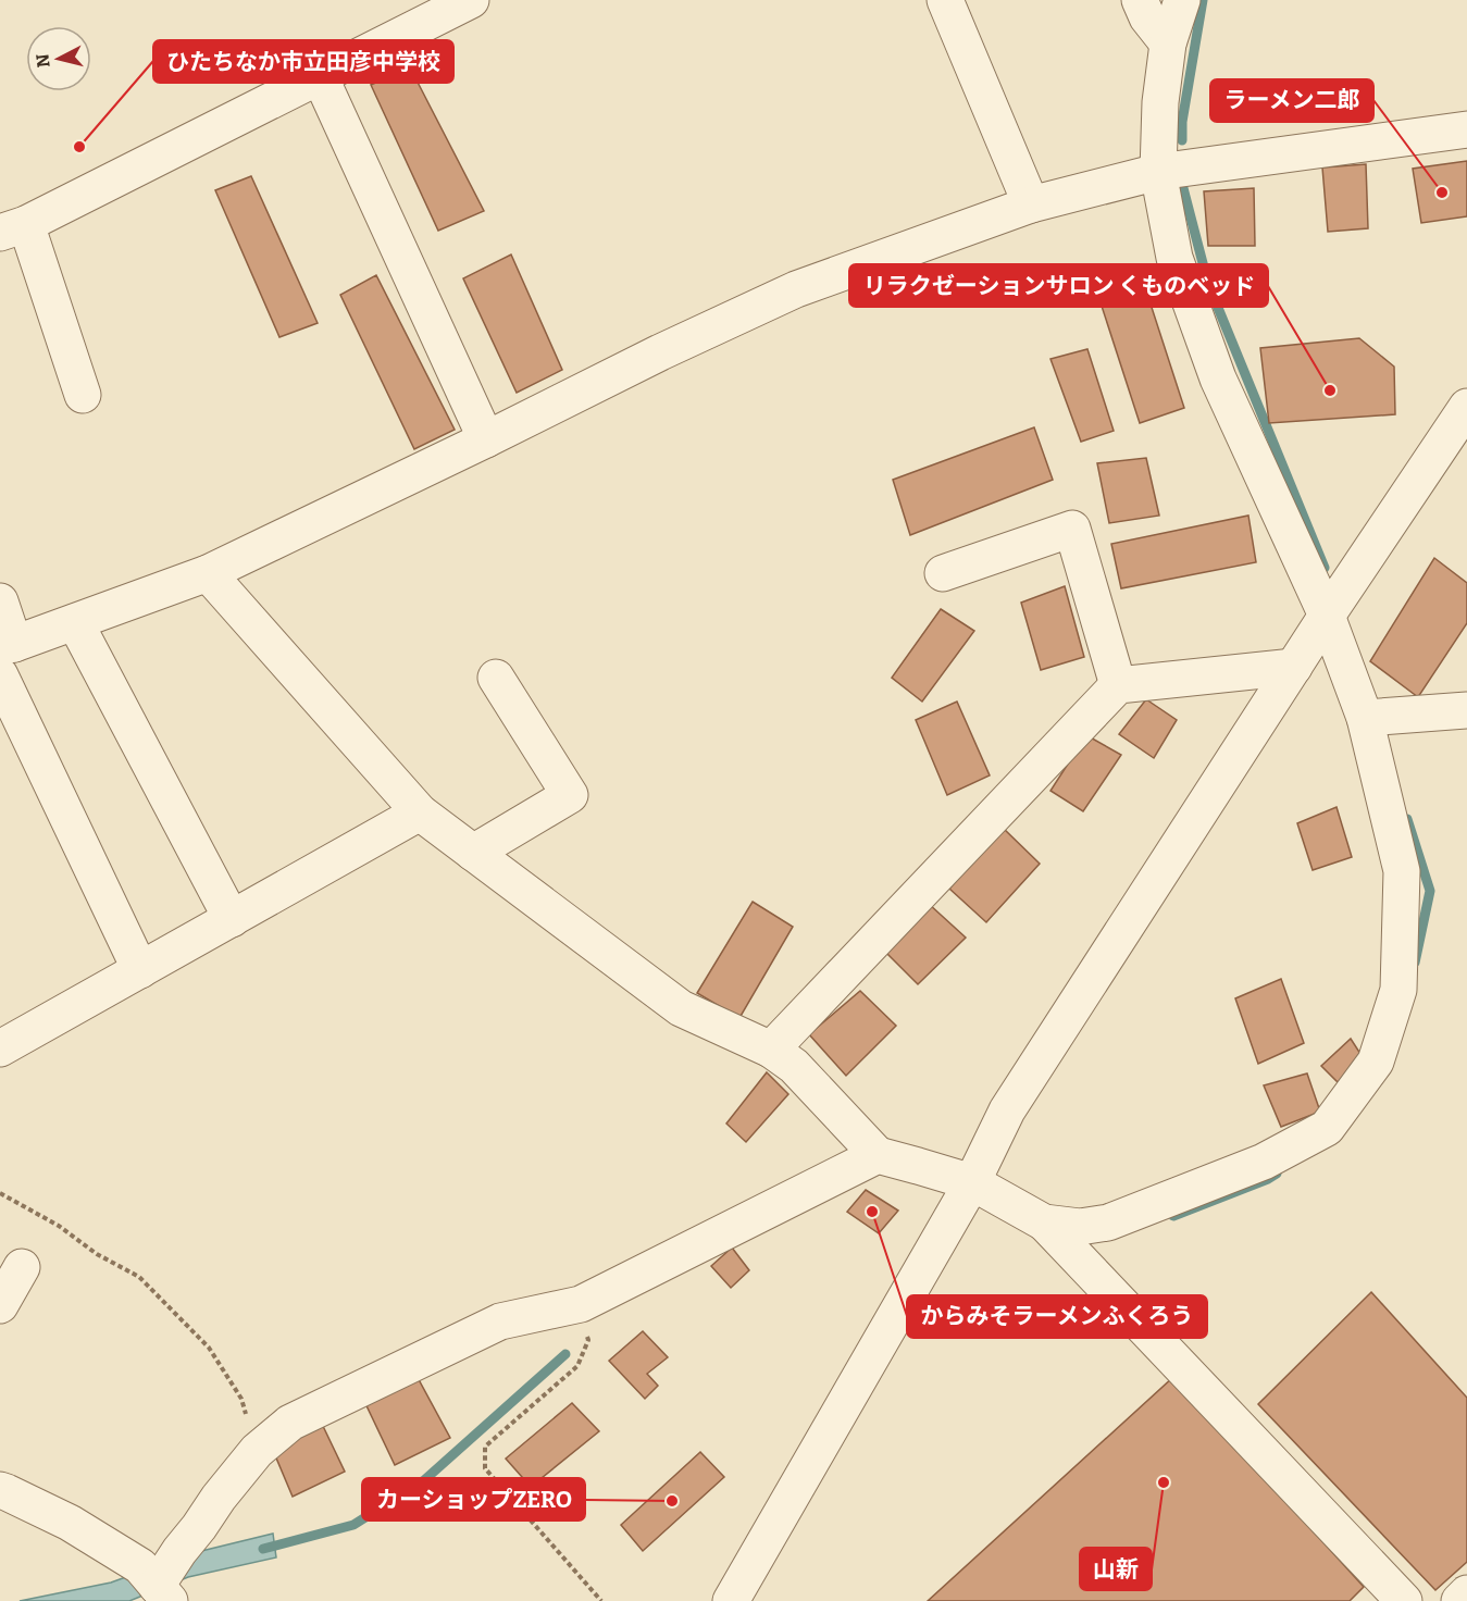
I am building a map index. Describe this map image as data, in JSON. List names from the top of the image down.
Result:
{
  "places": [
    "ひたちなか市立田彦中学校",
    "ラーメン二郎",
    "リラクゼーションサロン くものベッド",
    "からみそラーメンふくろう",
    "山新",
    "カーショップZERO"
  ],
  "north": "left"
}
